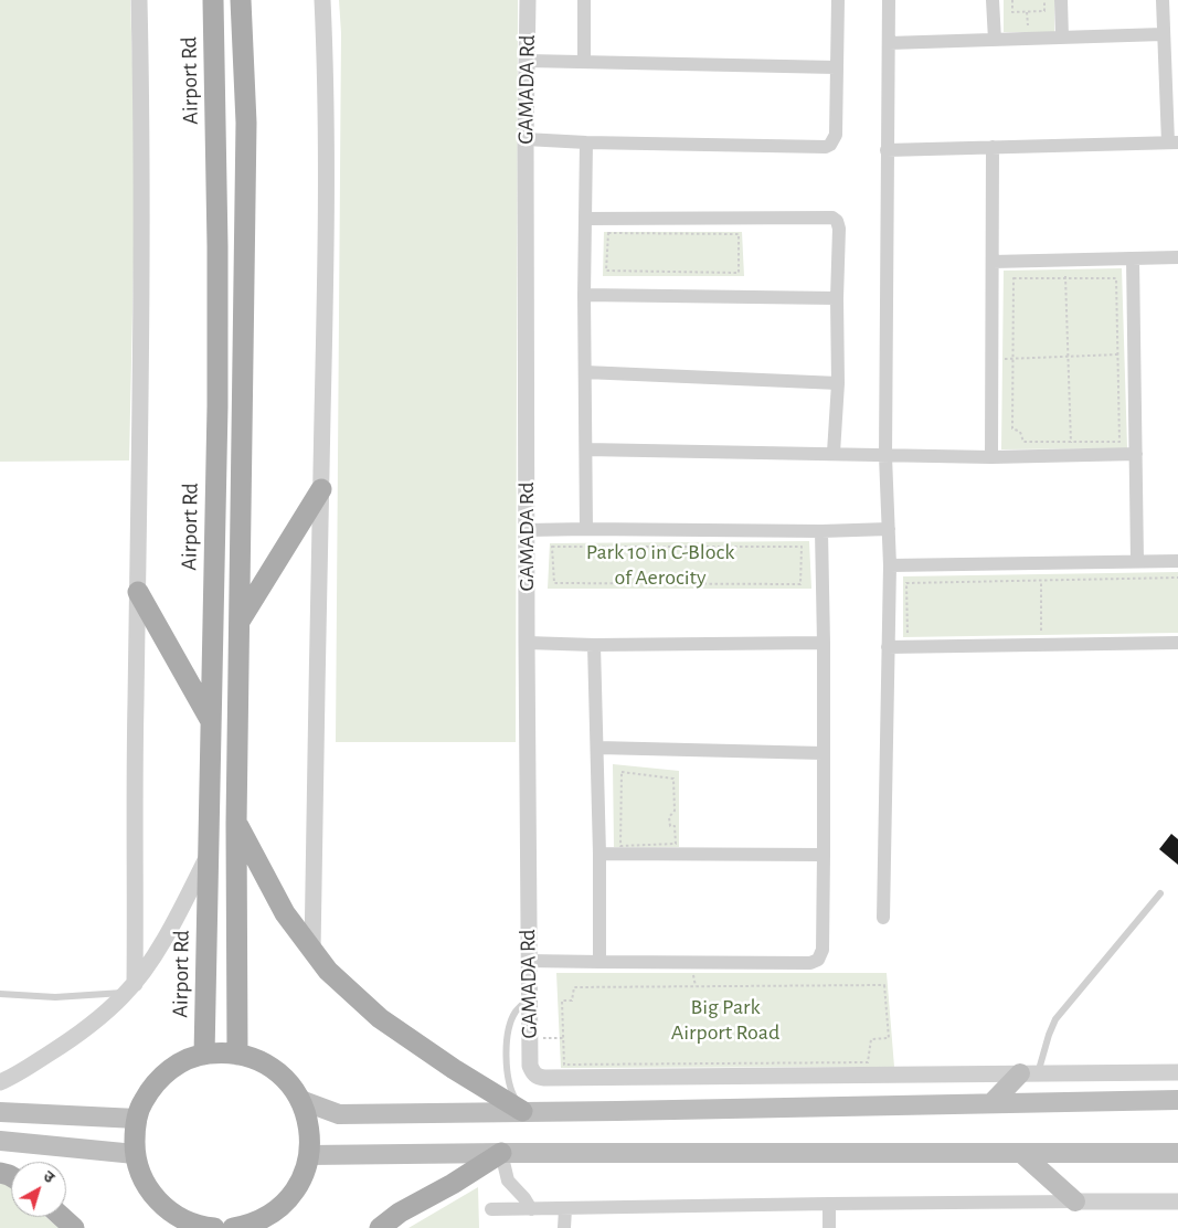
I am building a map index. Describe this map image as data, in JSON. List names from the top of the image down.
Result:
{
  "streets": {
    "main road": ["Airport Rd"],
    "street": ["GAMADA Rd"]
  },
  "parks": ["Park 10 in C-Block of Aerocity", "Big Park Airport Road"],
  "north": "top right"
}
